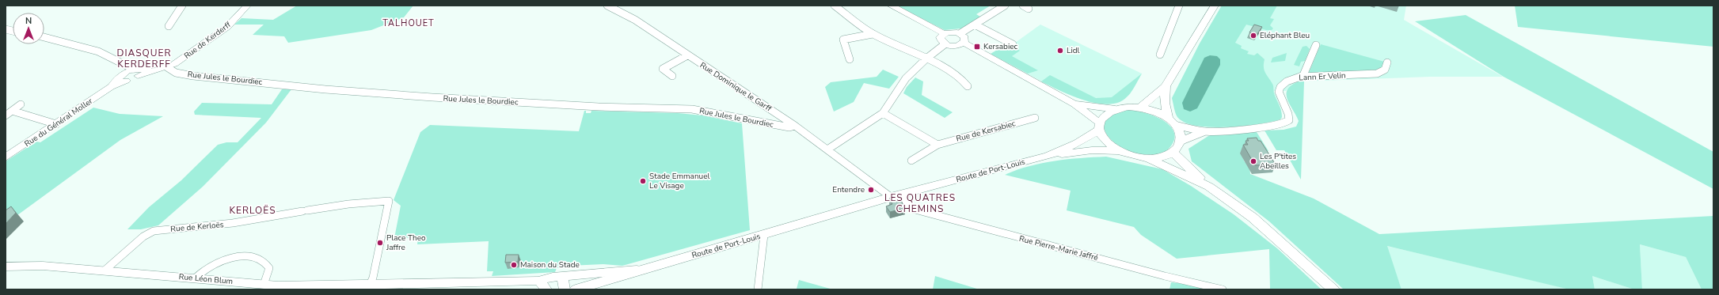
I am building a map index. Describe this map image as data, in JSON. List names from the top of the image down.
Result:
{
  "streets": {
    "main road": ["Route de Port-Louis"],
    "street": [
      "Rue de Kerderff",
      "Lann Er Velin",
      "Rue Jules le Bourdiec",
      "Rue Dominique le Garff",
      "Rue du Général Moller",
      "Rue de Kersabiec",
      "Rue de Kerloës",
      "Rue Pierre-Marie Jaffré",
      "Rue Léon Blum"
    ]
  },
  "crossings": [
    ["Rue de Kerderff", "Rue Jules le Bourdiec"],
    ["Rue de Kerderff", "Rue du Général Moller"],
    ["Rue Jules le Bourdiec", "Rue Dominique le Garff"],
    ["Rue Dominique le Garff", "Route de Port-Louis"],
    ["Rue Dominique le Garff", "Rue Pierre-Marie Jaffré"],
    ["Route de Port-Louis", "Rue Pierre-Marie Jaffré"],
    ["Route de Port-Louis", "Rue Léon Blum"],
    ["Rue de Kerloës", "Rue Léon Blum"]
  ],
  "districts": [
    "TALHOUET",
    "DIASQUER KERDERFF",
    "LES QUATRES CHEMINS",
    "KERLOËS"
  ],
  "places": {
    "other": [
      "Eléphant Bleu",
      "Lidl",
      "Les P'tites Abeilles",
      "Stade Emmanuel Le Visage",
      "Entendre",
      "Place Theo Jaffre",
      "Maison du Stade"
    ],
    "transit": ["Kersabiec"]
  },
  "north": "top"
}
